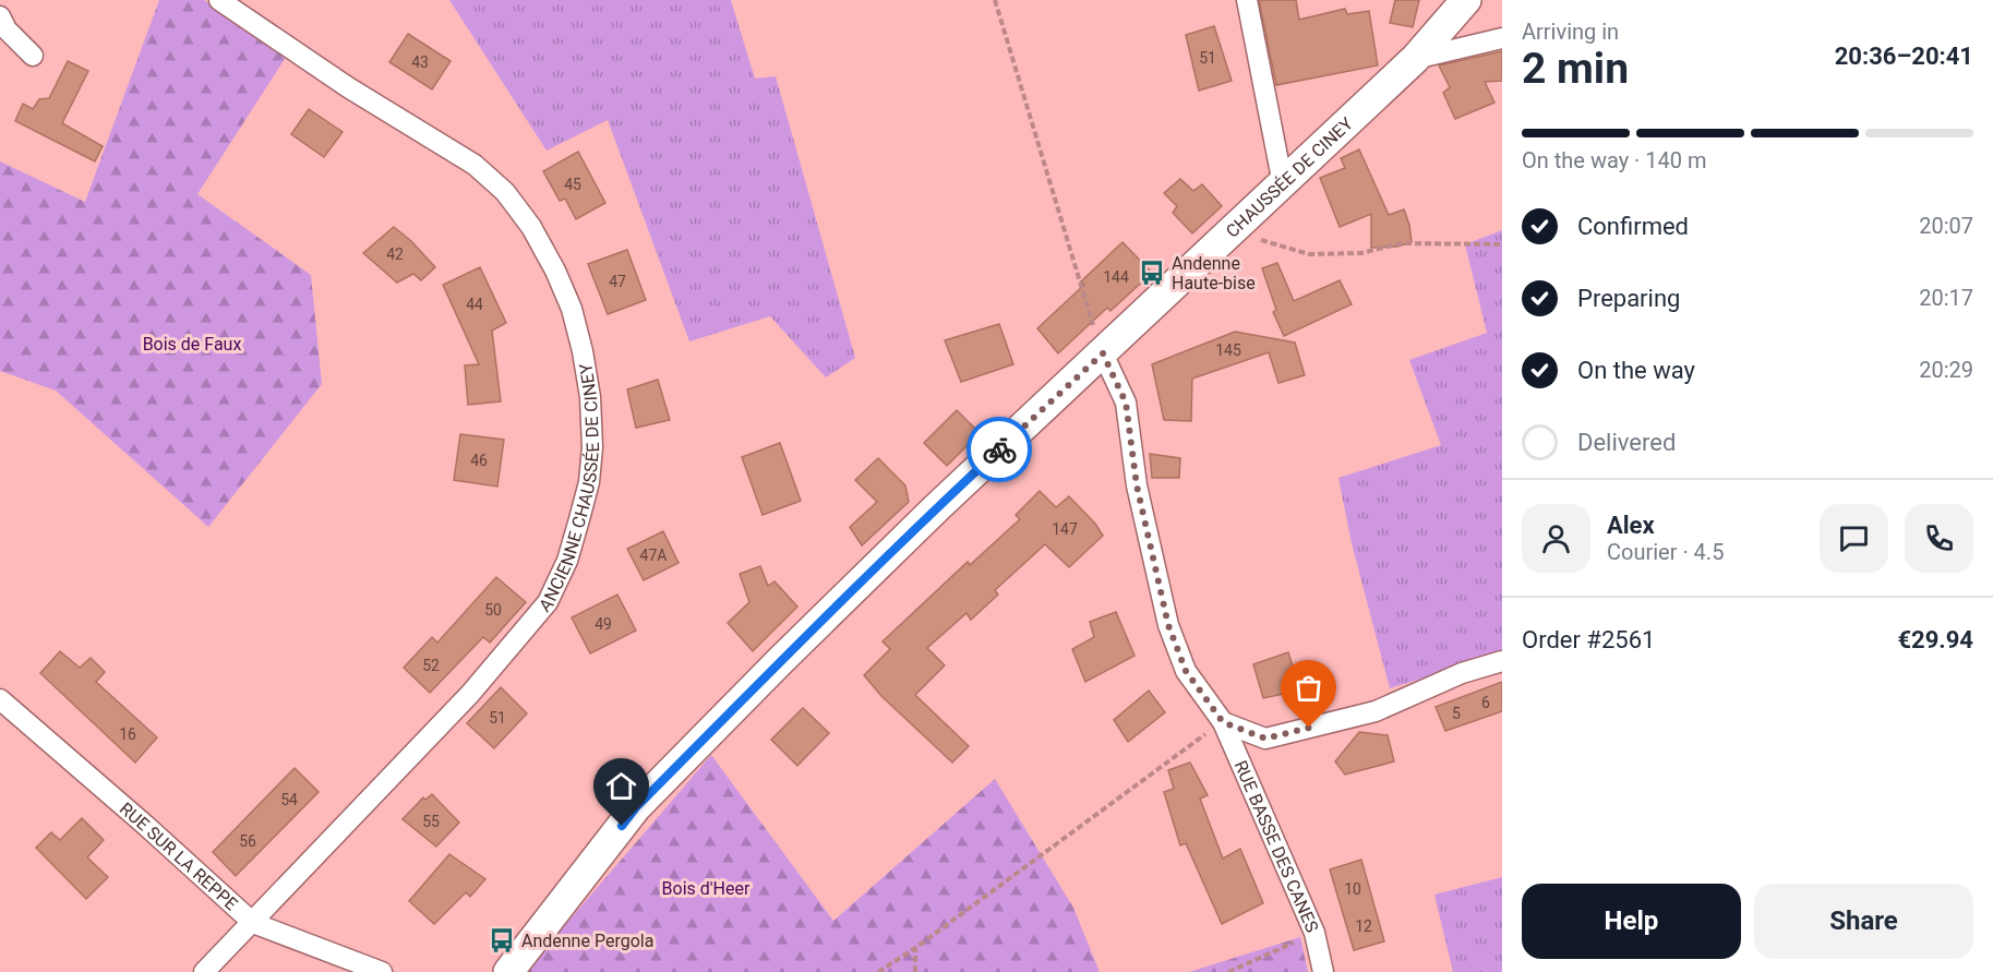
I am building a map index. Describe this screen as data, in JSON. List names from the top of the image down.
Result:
{
  "streets": {
    "main road": ["CHAUSSÉE DE CINEY"],
    "street": ["ANCIENNE CHAUSSÉE DE CINEY", "RUE BASSE DES CANES", "RUE SUR LA REPPE"]
  },
  "crossings": [
    ["CHAUSSÉE DE CINEY", "RUE BASSE DES CANES"],
    ["ANCIENNE CHAUSSÉE DE CINEY", "RUE SUR LA REPPE"]
  ],
  "parks": ["Bois de Faux", "Bois d'Heer"],
  "places": {
    "bus stop": ["Andenne Haute-bise", "Andenne Pergola"]
  },
  "house_numbers": [
    "51",
    "43",
    "45",
    "42",
    "144",
    "47",
    "44",
    "145",
    "46",
    "147",
    "47A",
    "50",
    "49",
    "52",
    "6",
    "5",
    "51",
    "16",
    "54",
    "55",
    "56",
    "10",
    "12"
  ],
  "page": {
    "heading": ["2 min", "Arriving in", "20:36–20:41"],
    "panel": [
      "Alex",
      "Courier · 4.5",
      "Order #2561",
      "€29.94"
    ],
    "bar": "On the way · 140 m",
    "list": [
      ["Confirmed", "20:07"],
      ["Preparing", "20:17"],
      ["On the way", "20:29"],
      "Delivered"
    ],
    "buttons": ["Help", "Share"]
  }
}
